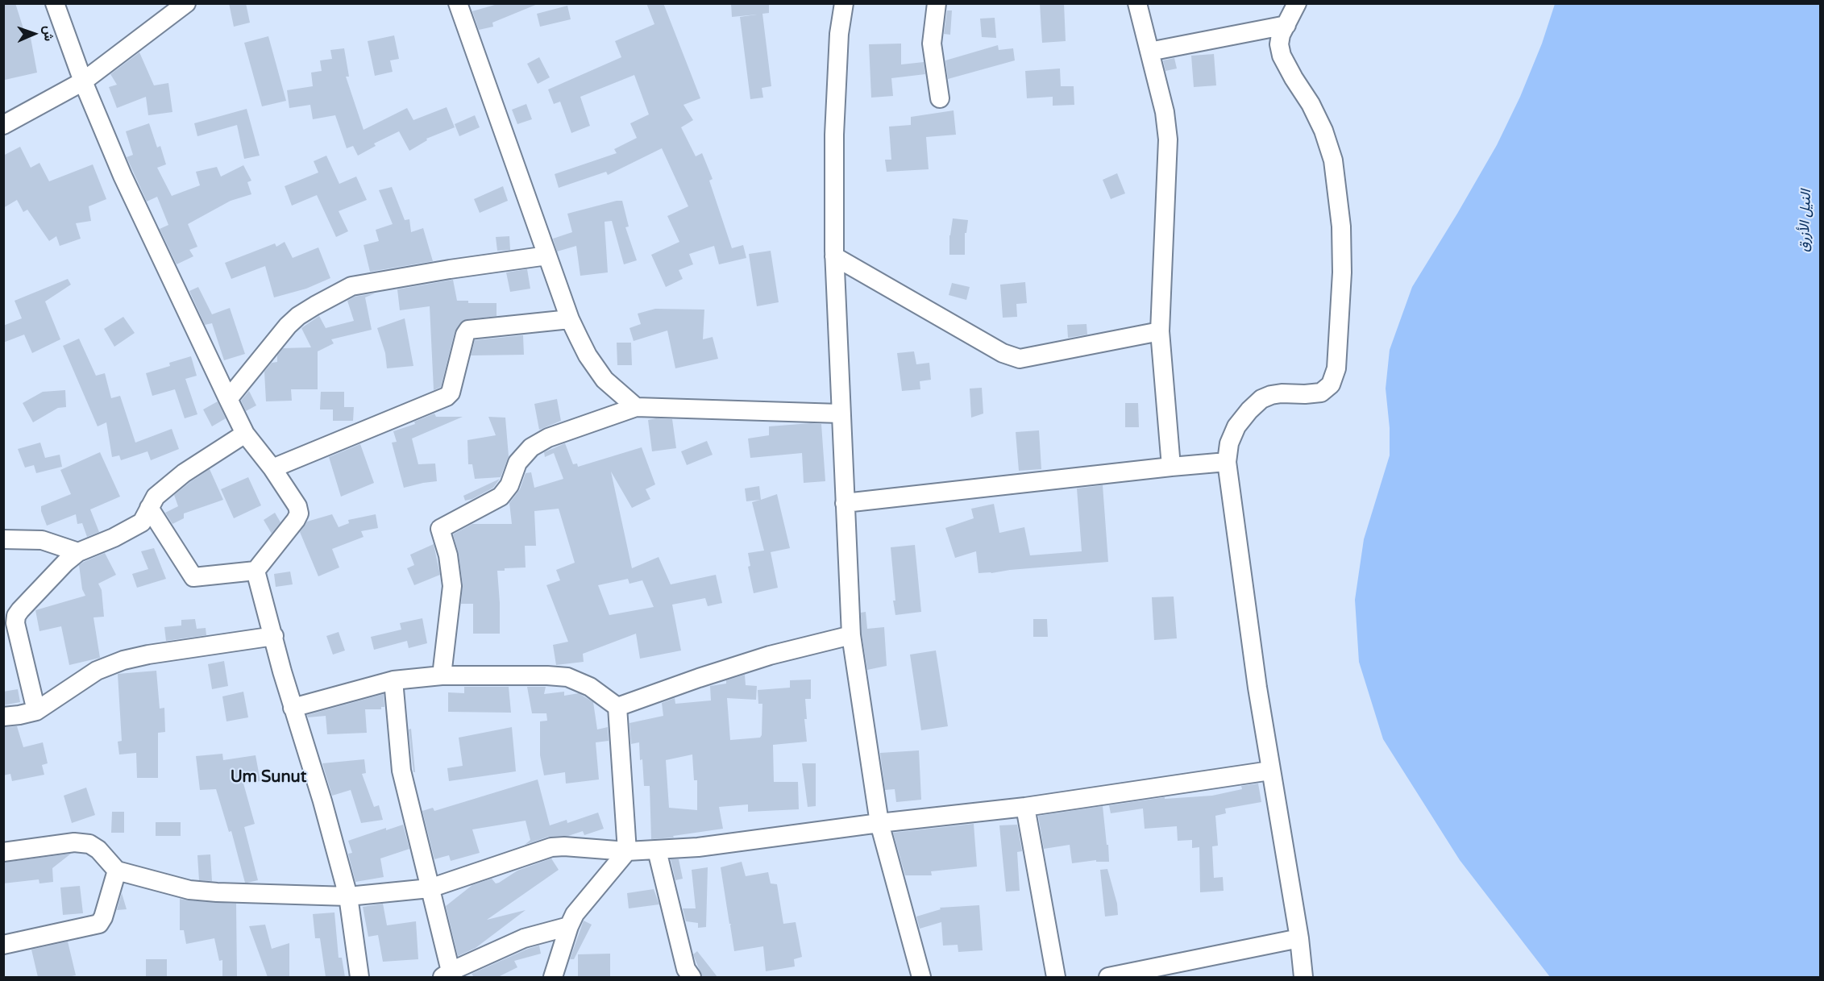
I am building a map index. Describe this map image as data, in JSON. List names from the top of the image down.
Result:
{
  "districts": ["Um Sunut"],
  "water": ["النيل الأزرق"],
  "north": "right"
}
